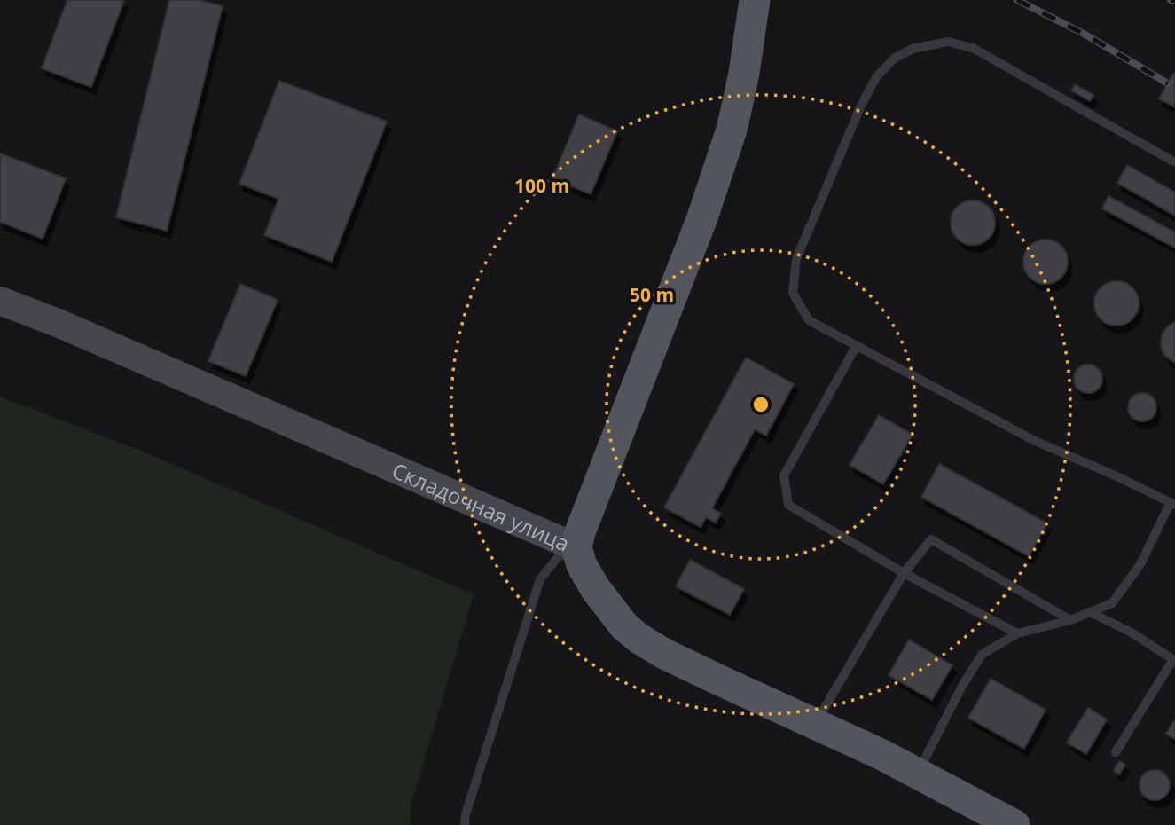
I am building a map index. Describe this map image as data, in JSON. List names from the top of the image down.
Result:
{
  "streets": {
    "main road": ["Складочная улица"]
  },
  "rings": ["100 m", "50 m"]
}
